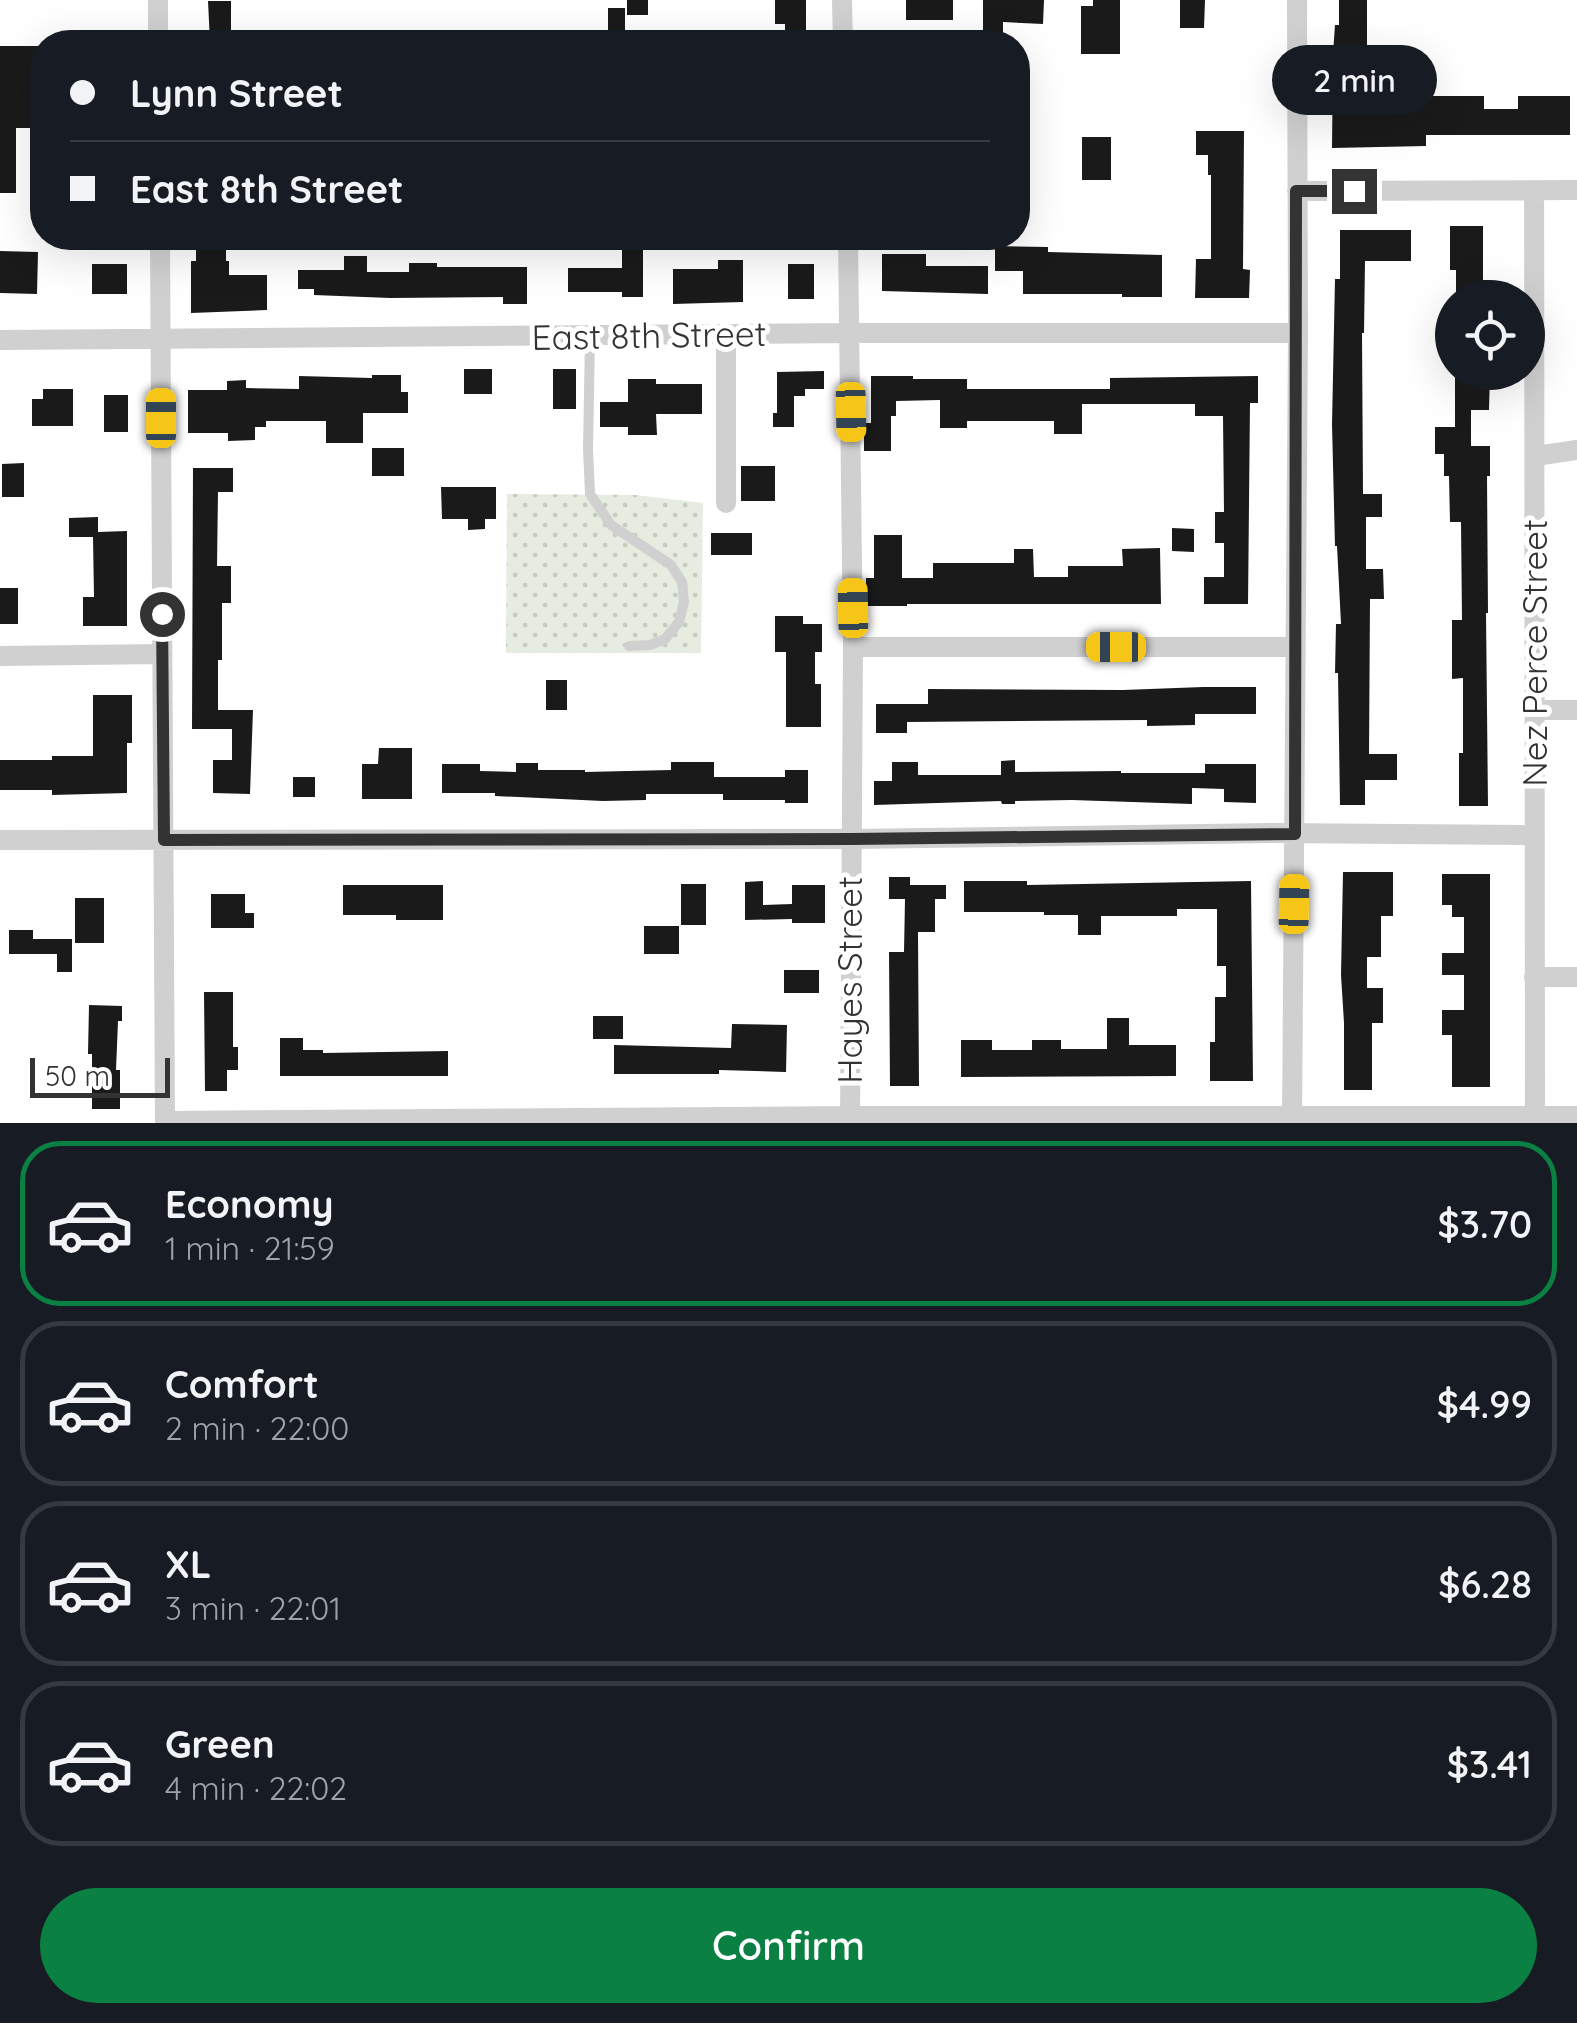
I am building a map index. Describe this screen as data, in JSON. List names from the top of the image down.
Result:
{
  "streets": {
    "street": ["East 8th Street", "Nez Perce Street", "Hayes Street"]
  },
  "crossings": [
    ["East 8th Street", "Hayes Street"]
  ],
  "scale_bar": "50 m",
  "page": {
    "banner": ["Lynn Street", "East 8th Street"],
    "bubble": "2 min",
    "scale": "50 m",
    "list": [
      {
        "name": "Economy",
        "note": "1 min · 21:59",
        "value": "$3.70"
      },
      {
        "name": "Comfort",
        "note": "2 min · 22:00",
        "value": "$4.99"
      },
      {
        "name": "XL",
        "note": "3 min · 22:01",
        "value": "$6.28"
      },
      {
        "name": "Green",
        "note": "4 min · 22:02",
        "value": "$3.41"
      }
    ],
    "buttons": "Confirm"
  }
}
